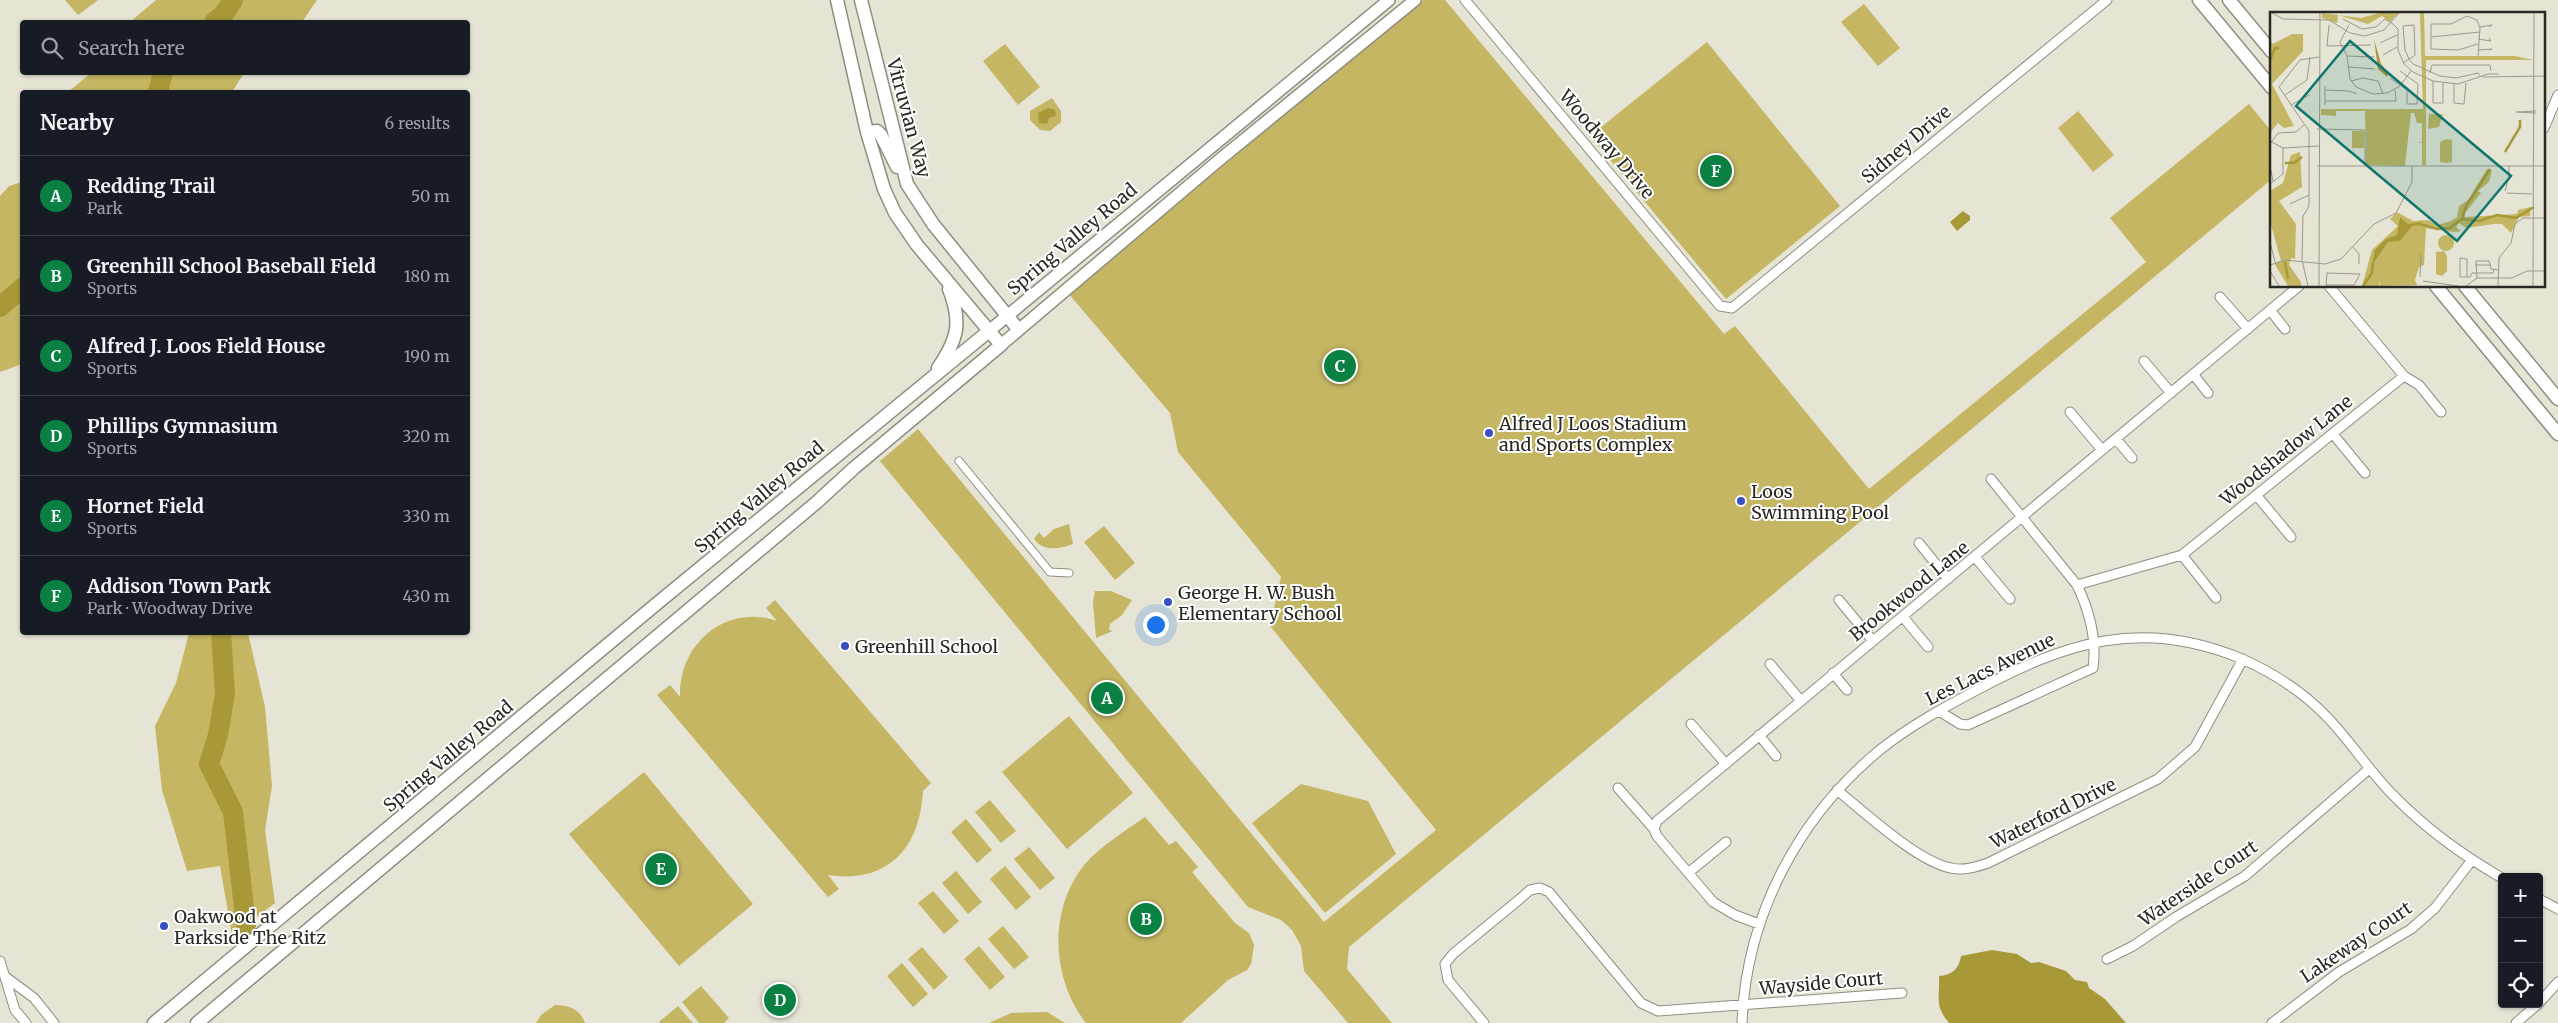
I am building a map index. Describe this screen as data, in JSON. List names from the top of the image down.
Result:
{
  "streets": {
    "main road": ["Vitruvian Way", "Spring Valley Road"],
    "street": [
      "Woodway Drive",
      "Sidney Drive",
      "Woodshadow Lane",
      "Brookwood Lane",
      "Les Lacs Avenue",
      "Waterford Drive",
      "Waterside Court",
      "Lakeway Court",
      "Wayside Court"
    ]
  },
  "crossings": [
    ["Vitruvian Way", "Spring Valley Road"],
    ["Woodway Drive", "Sidney Drive"],
    ["Les Lacs Avenue", "Waterford Drive"],
    ["Les Lacs Avenue", "Waterside Court"],
    ["Les Lacs Avenue", "Lakeway Court"],
    ["Les Lacs Avenue", "Wayside Court"]
  ],
  "places": [
    "Alfred J Loos Stadium and Sports Complex",
    "Loos Swimming Pool",
    "George H. W. Bush Elementary School",
    "Greenhill School",
    "Oakwood at Parkside The Ritz"
  ],
  "page": {
    "search": "Search here",
    "heading": ["Nearby", "6 results"],
    "pins": [
      "F",
      "C",
      "A",
      "E",
      "B",
      "D"
    ],
    "list": [
      {
        "mark": "A",
        "name": "Redding Trail",
        "note": "Park",
        "value": "50 m"
      },
      {
        "mark": "B",
        "name": "Greenhill School Baseball Field",
        "note": "Sports",
        "value": "180 m"
      },
      {
        "mark": "C",
        "name": "Alfred J. Loos Field House",
        "note": "Sports",
        "value": "190 m"
      },
      {
        "mark": "D",
        "name": "Phillips Gymnasium",
        "note": "Sports",
        "value": "320 m"
      },
      {
        "mark": "E",
        "name": "Hornet Field",
        "note": "Sports",
        "value": "330 m"
      },
      {
        "mark": "F",
        "name": "Addison Town Park",
        "note": "Park · Woodway Drive",
        "value": "430 m"
      }
    ],
    "map_buttons": ["+", "−"]
  }
}
